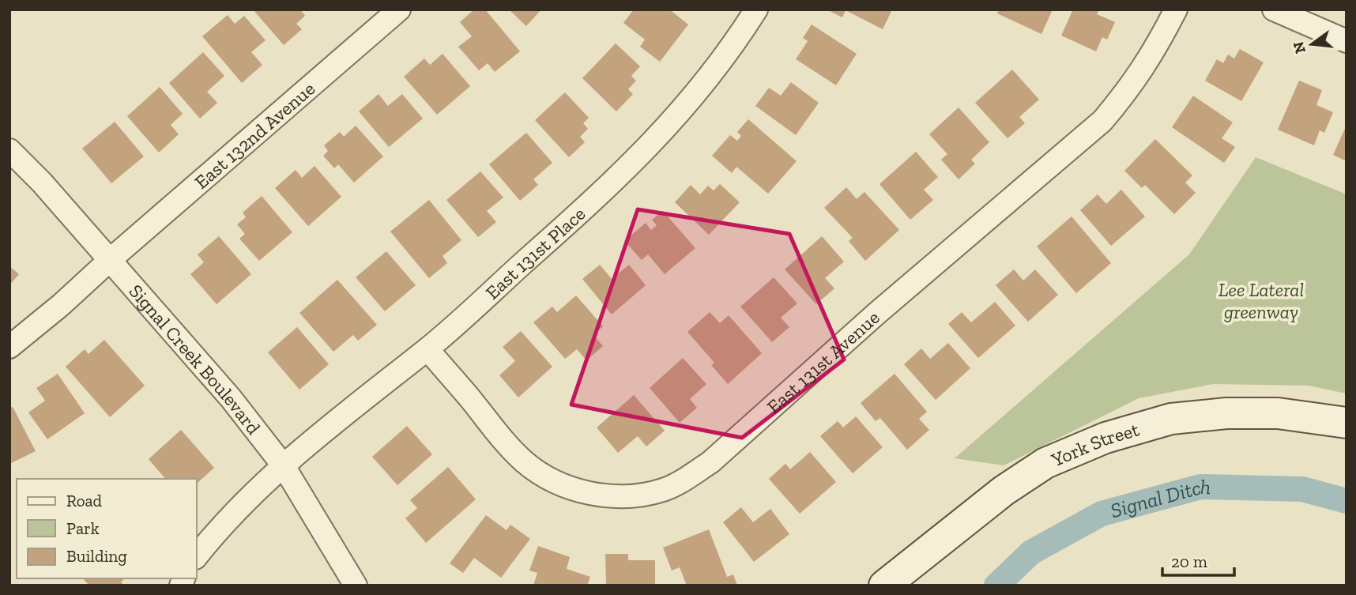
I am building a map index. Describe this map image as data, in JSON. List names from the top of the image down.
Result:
{
  "streets": {
    "street": [
      "East 132nd Avenue",
      "East 131st Place",
      "Signal Creek Boulevard",
      "East 131st Avenue",
      "York Street"
    ]
  },
  "crossings": [
    ["East 132nd Avenue", "Signal Creek Boulevard"],
    ["East 131st Place", "Signal Creek Boulevard"],
    ["East 131st Place", "East 131st Avenue"]
  ],
  "water": ["Signal Ditch"],
  "parks": ["Lee Lateral greenway"],
  "legend": ["Road", "Park", "Building"],
  "scale_bar": "20 m",
  "north": "left"
}
